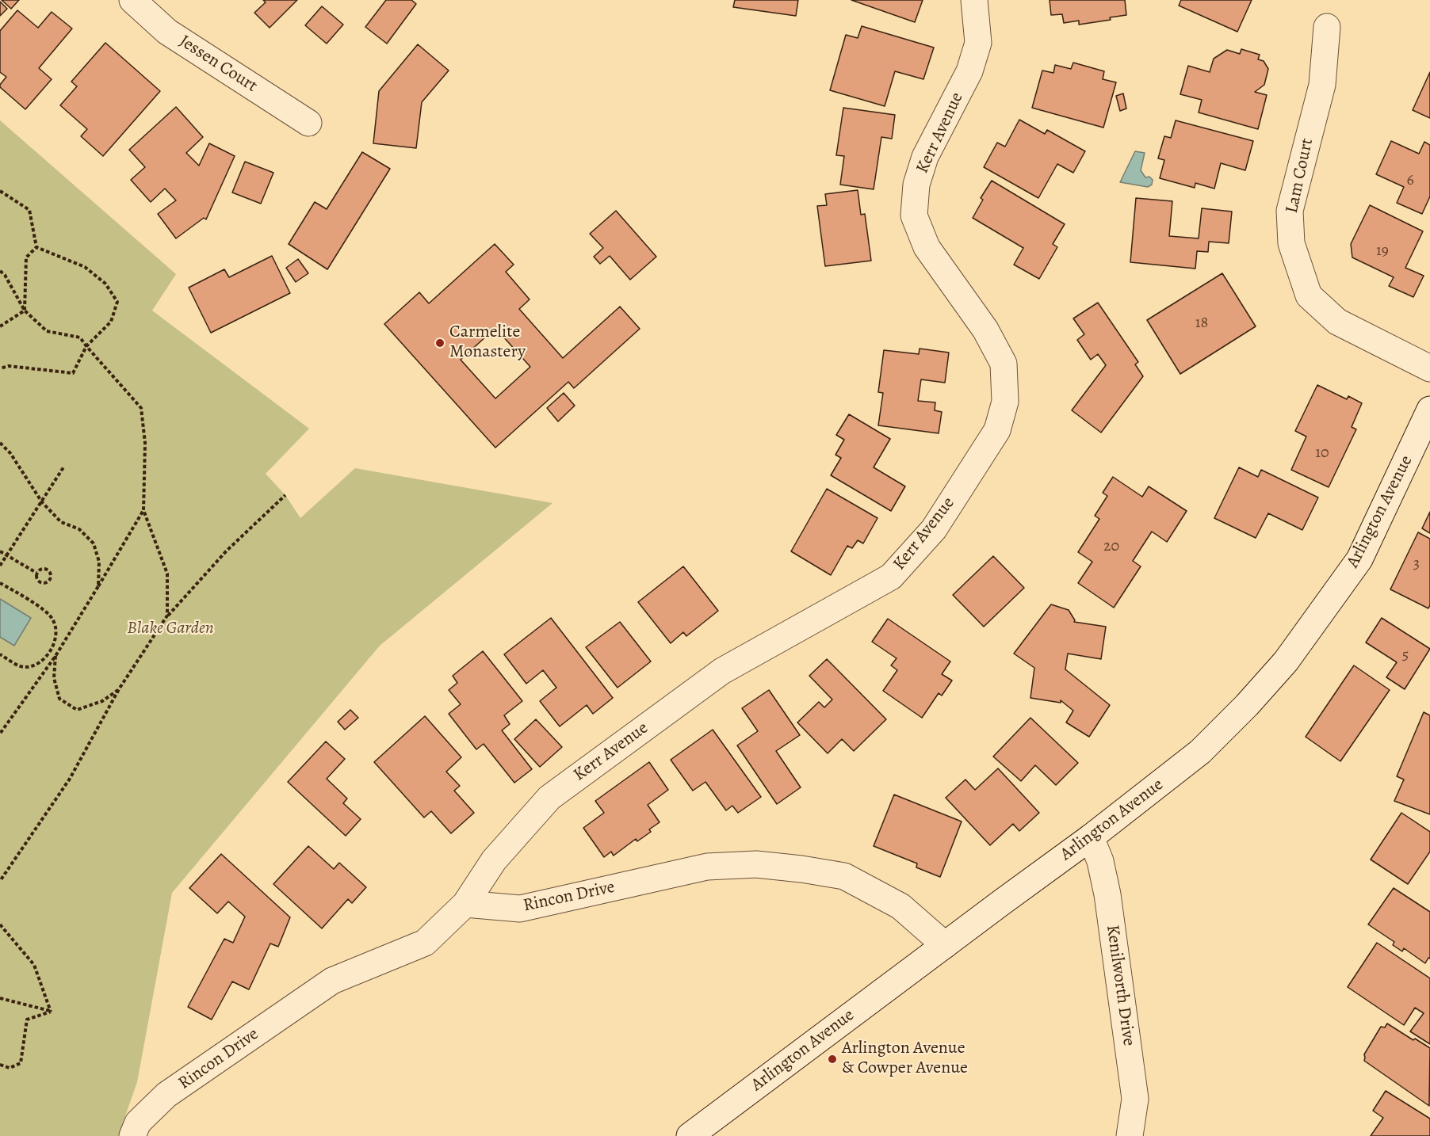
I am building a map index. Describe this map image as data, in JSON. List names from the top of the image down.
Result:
{
  "streets": {
    "street": [
      "Jessen Court",
      "Kerr Avenue",
      "Lam Court",
      "Arlington Avenue",
      "Rincon Drive",
      "Kenilworth Drive"
    ]
  },
  "crossings": [
    ["Kerr Avenue", "Rincon Drive"],
    ["Arlington Avenue", "Rincon Drive"],
    ["Arlington Avenue", "Kenilworth Drive"]
  ],
  "parks": ["Blake Garden"],
  "places": ["Carmelite Monastery", "Arlington Avenue & Cowper Avenue"],
  "house_numbers": [
    "6",
    "19",
    "18",
    "10",
    "20",
    "3",
    "5"
  ]
}
